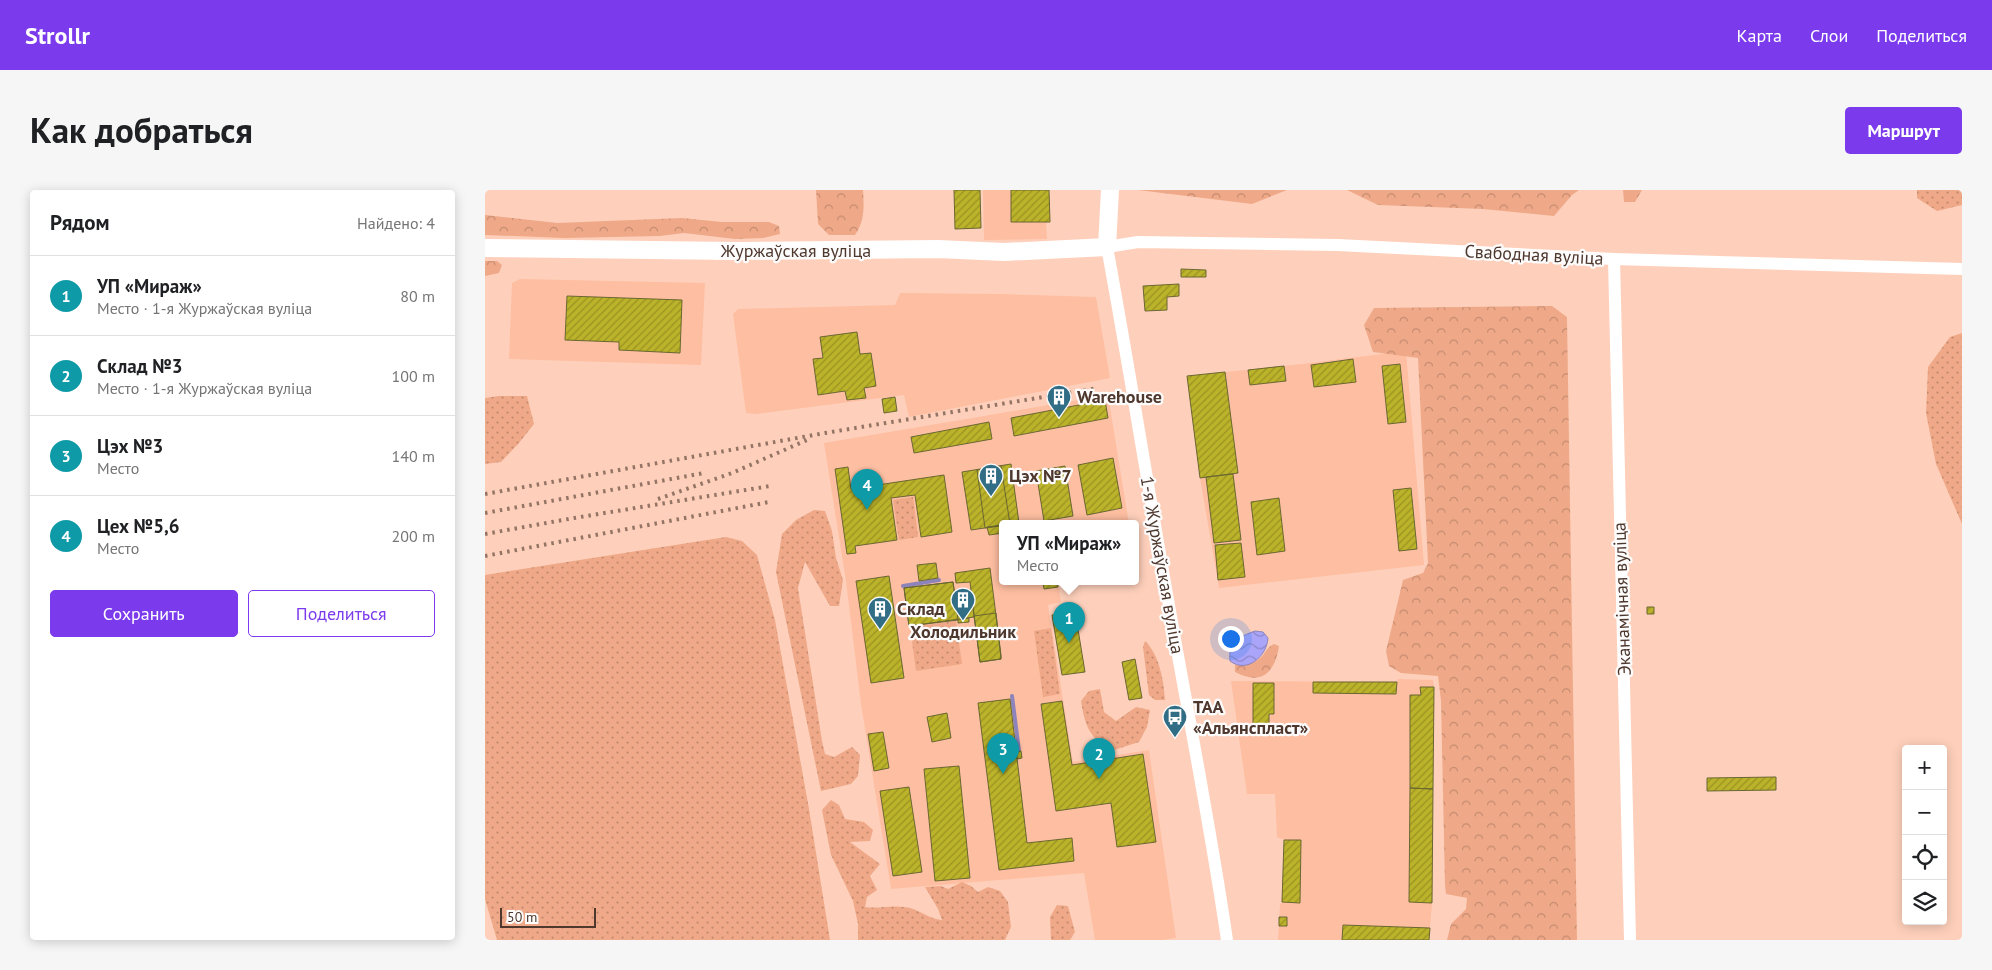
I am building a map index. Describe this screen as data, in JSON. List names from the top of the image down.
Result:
{
  "streets": {
    "street": [
      "Журжаўская вуліца",
      "Свабодная вуліца",
      "1-я Журжаўская вуліца",
      "Эканамічная вуліца"
    ]
  },
  "crossings": [
    ["Журжаўская вуліца", "Свабодная вуліца"],
    ["Журжаўская вуліца", "1-я Журжаўская вуліца"],
    ["Свабодная вуліца", "1-я Журжаўская вуліца"],
    ["Свабодная вуліца", "Эканамічная вуліца"]
  ],
  "places": {
    "building": [
      "Warehouse",
      "Цэх №7",
      "Холодильник",
      "Склад"
    ],
    "bus stop": ["ТАА «Альянспласт»"]
  },
  "scale_bar": "50 m",
  "page": {
    "header": "Strollr",
    "nav": ["Карта", "Слои", "Поделиться"],
    "title": "Как добраться",
    "buttons": [
      "Маршрут",
      ["Сохранить", "Поделиться"]
    ],
    "heading": ["Рядом", "Найдено: 4"],
    "list": [
      {
        "mark": "1",
        "name": "УП «Мираж»",
        "note": "Место · 1-я Журжаўская вуліца",
        "value": "80 m"
      },
      {
        "mark": "2",
        "name": "Склад №3",
        "note": "Место · 1-я Журжаўская вуліца",
        "value": "100 m"
      },
      {
        "mark": "3",
        "name": "Цэх №3",
        "note": "Место",
        "value": "140 m"
      },
      {
        "mark": "4",
        "name": "Цех №5,6",
        "note": "Место",
        "value": "200 m"
      }
    ],
    "pins": [
      "4",
      "1",
      "3",
      "2"
    ],
    "popup": ["УП «Мираж»", "Место"],
    "map_buttons": ["+", "−"],
    "scale": "50 m"
  }
}
